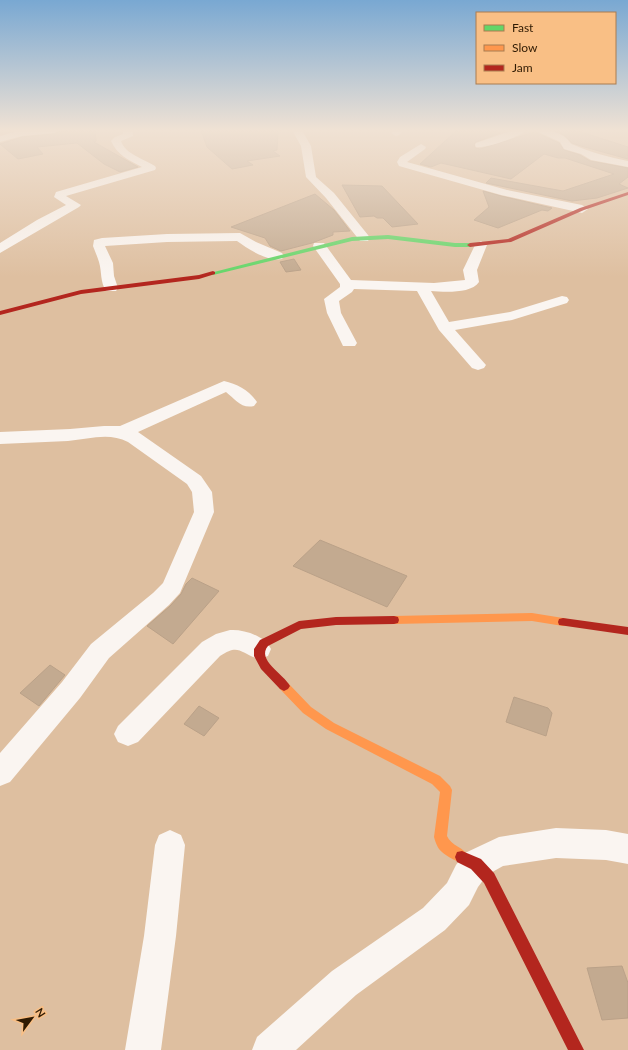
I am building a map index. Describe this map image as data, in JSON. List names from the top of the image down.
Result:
{
  "legend": ["Fast", "Slow", "Jam"],
  "north": "top right"
}
